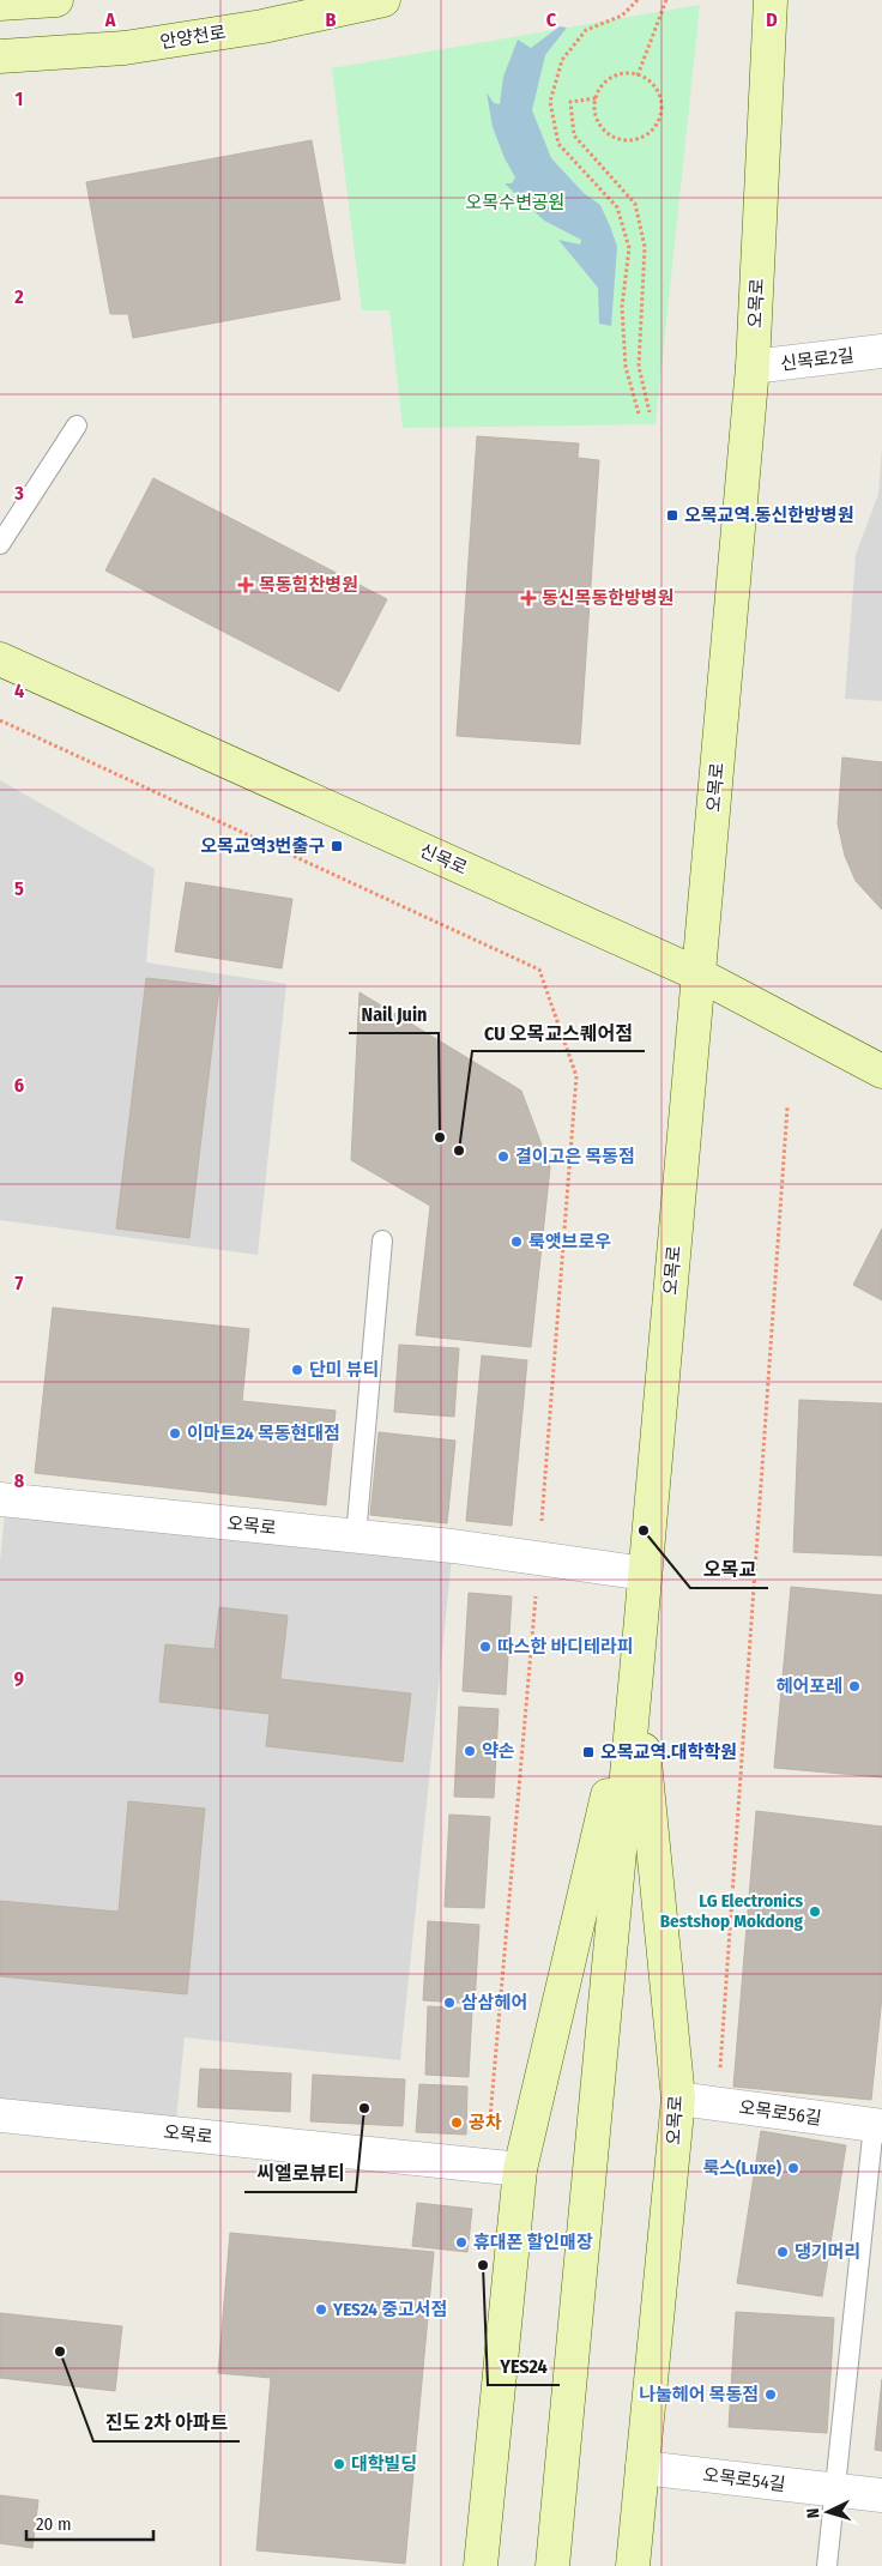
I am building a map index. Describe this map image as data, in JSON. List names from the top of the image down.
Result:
{
  "streets": {
    "main road": ["안양천로", "오목로", "신목로"],
    "street": ["신목로2길", "오목로56길", "오목로54길"]
  },
  "crossings": [
    ["오목로", "신목로2길"],
    ["오목로", "신목로"],
    ["오목로", "오목로56길"],
    ["오목로", "오목로54길"]
  ],
  "parks": ["오목수변공원"],
  "places": {
    "transit": ["오목교역.동신한방병원", "오목교역3번출구", "오목교역.대학학원"],
    "health": ["목동힘찬병원", "동신목동한방병원"],
    "other": [
      "Nail Juin",
      "CU 오목교스퀘어점",
      "결이고은 목동점",
      "룩앳브로우",
      "단미 뷰티",
      "이마트24 목동현대점",
      "오목교",
      "따스한 바디테라피",
      "헤어포레",
      "약손",
      "LG Electronics Bestshop Mokdong",
      "삼삼헤어",
      "씨엘로뷰티",
      "공차",
      "룩스(Luxe)",
      "휴대폰 할인매장",
      "댕기머리",
      "YES24",
      "YES24 중고서점",
      "진도 2차 아파트",
      "나눌헤어 목동점",
      "대학빌딩"
    ]
  },
  "scale_bar": "20 m",
  "north": "left",
  "grid": {
    "columns": [
      "A",
      "B",
      "C",
      "D"
    ],
    "rows": [
      "1",
      "2",
      "3",
      "4",
      "5",
      "6",
      "7",
      "8",
      "9"
    ]
  }
}
